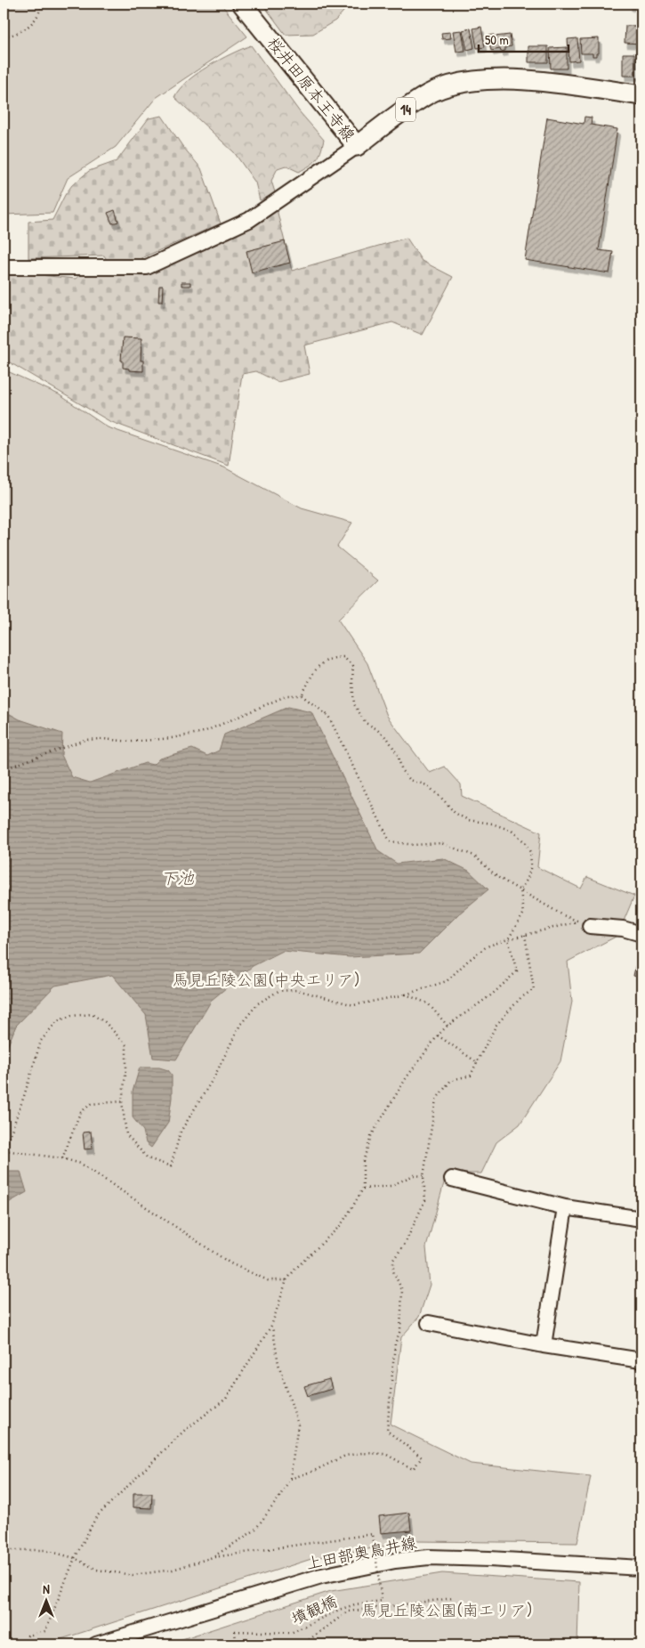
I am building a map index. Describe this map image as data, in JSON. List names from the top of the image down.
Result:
{
  "streets": {
    "main road": ["桜井田原本王寺線", "14"],
    "street": ["上田部奥鳥井線"],
    "path": ["墳観橋"]
  },
  "water": ["下池"],
  "parks": ["馬見丘陵公園(中央エリア)", "馬見丘陵公園(南エリア)"],
  "scale_bar": "50 m",
  "north": "top"
}
